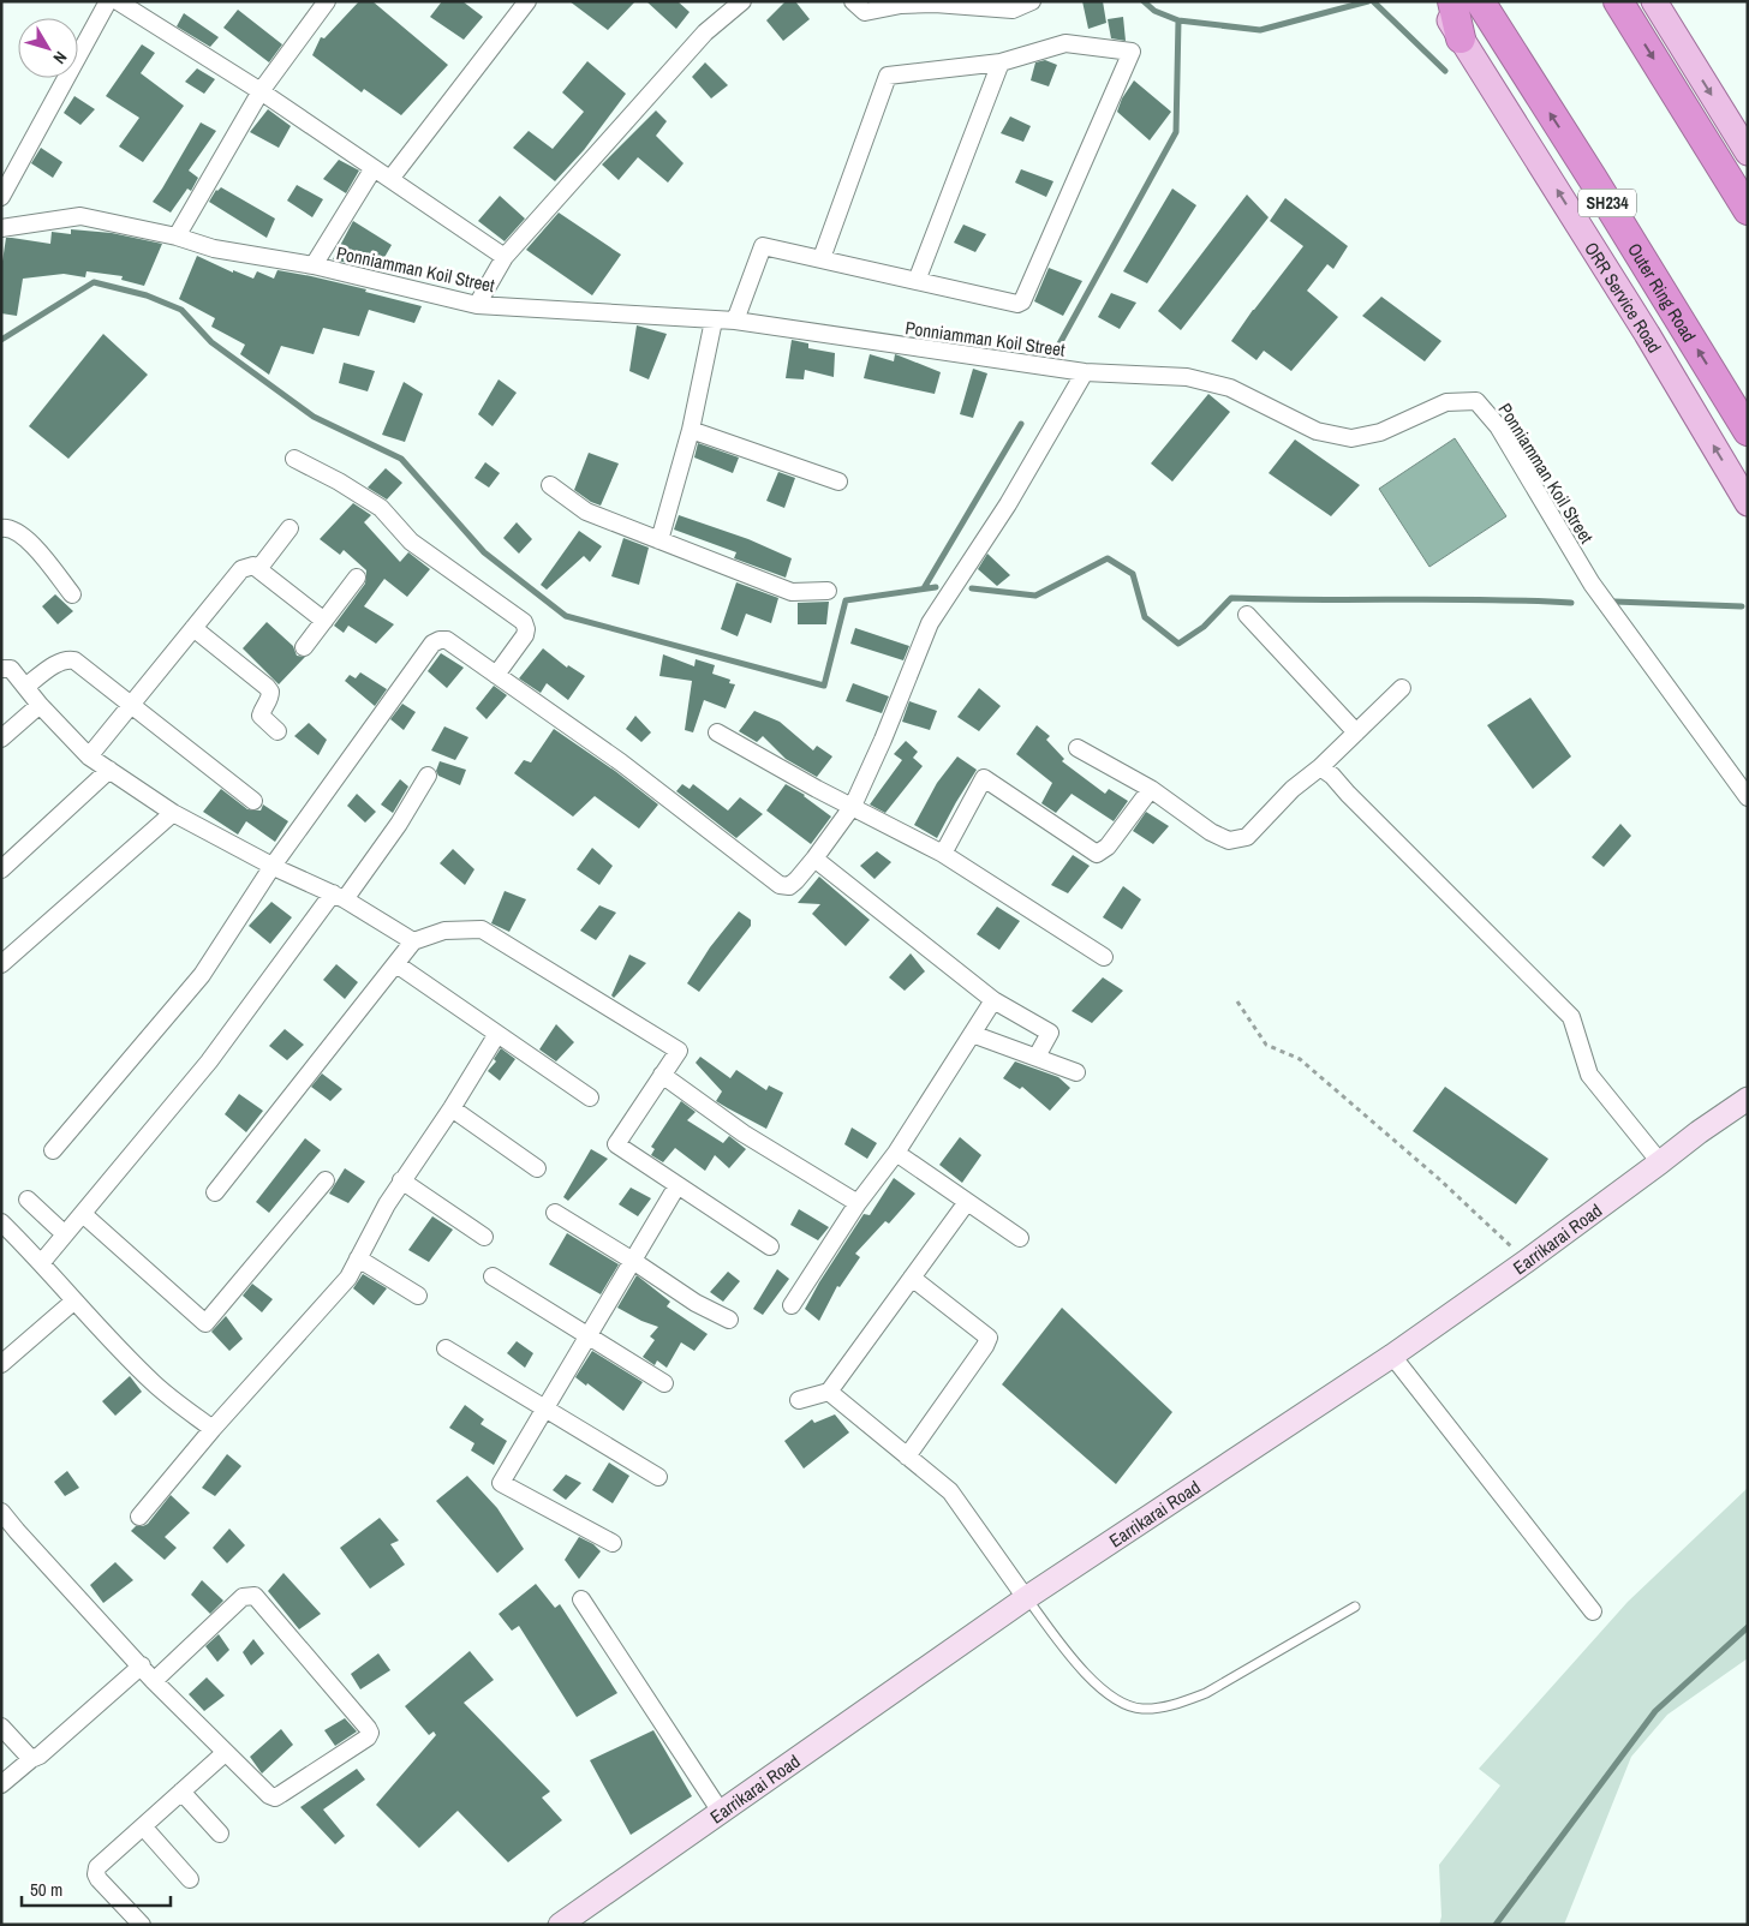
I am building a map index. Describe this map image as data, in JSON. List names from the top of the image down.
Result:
{
  "streets": {
    "highway": ["SH234", "Outer Ring Road"],
    "main road": ["ORR Service Road", "Earrikarai Road"],
    "street": ["Ponniamman Koil Street"]
  },
  "scale_bar": "50 m",
  "north": "bottom right"
}
